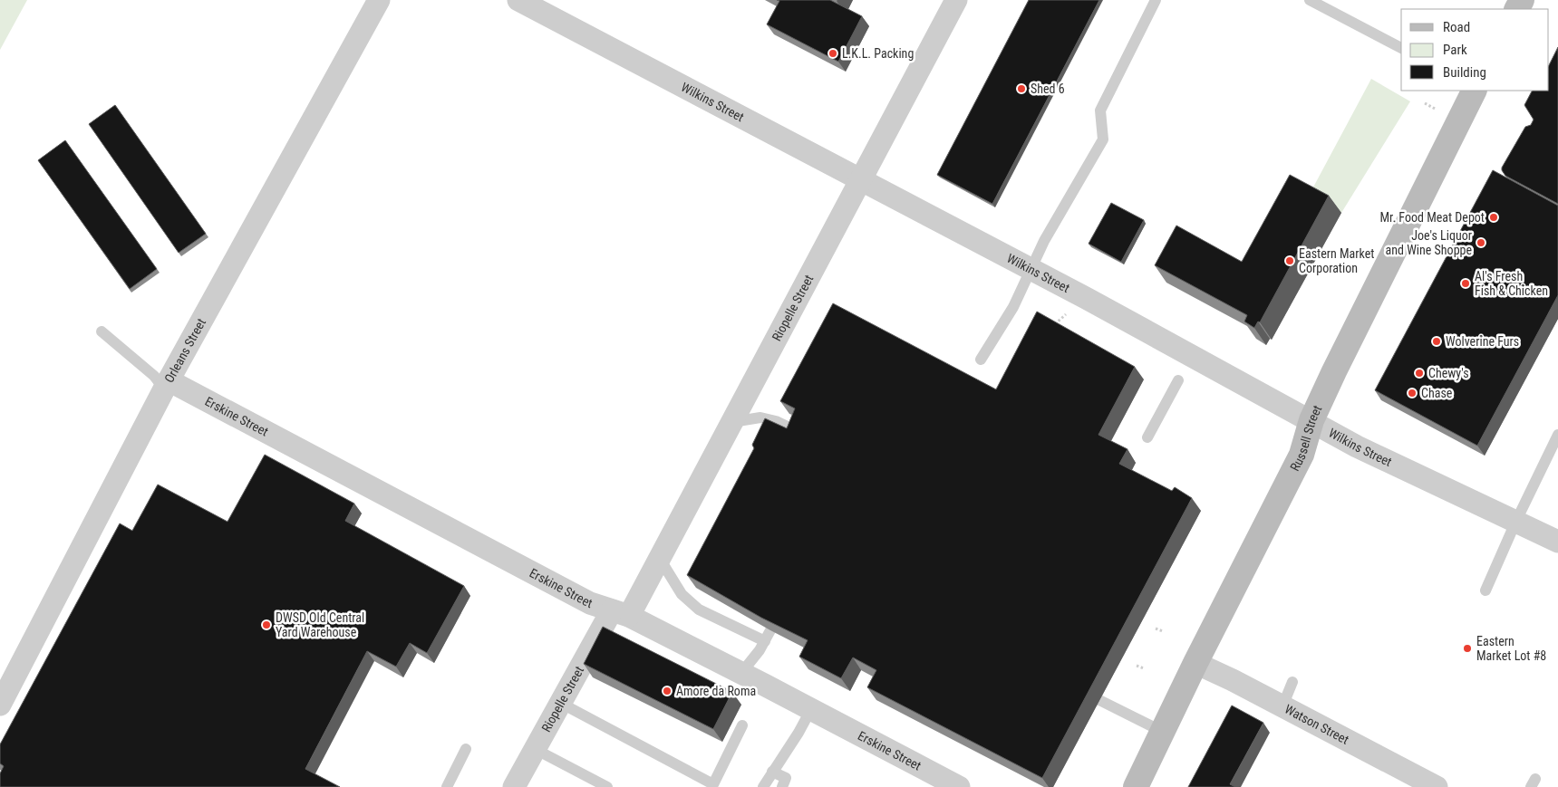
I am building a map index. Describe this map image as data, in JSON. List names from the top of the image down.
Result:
{
  "streets": {
    "street": [
      "Wilkins Street",
      "Riopelle Street",
      "Orleans Street",
      "Erskine Street",
      "Russell Street",
      "Watson Street"
    ]
  },
  "crossings": [
    ["Wilkins Street", "Riopelle Street"],
    ["Wilkins Street", "Russell Street"],
    ["Riopelle Street", "Erskine Street"],
    ["Orleans Street", "Erskine Street"],
    ["Russell Street", "Watson Street"]
  ],
  "places": [
    "L.K.L. Packing",
    "Shed 6",
    "Mr. Food Meat Depot",
    "Joe's Liquor and Wine Shoppe",
    "Eastern Market Corporation",
    "Al's Fresh Fish & Chicken",
    "Wolverine Furs",
    "Chewy's",
    "Chase",
    "DWSD Old Central Yard Warehouse",
    "Eastern Market Lot #8",
    "Amore da Roma"
  ],
  "legend": ["Road", "Park", "Building"]
}
